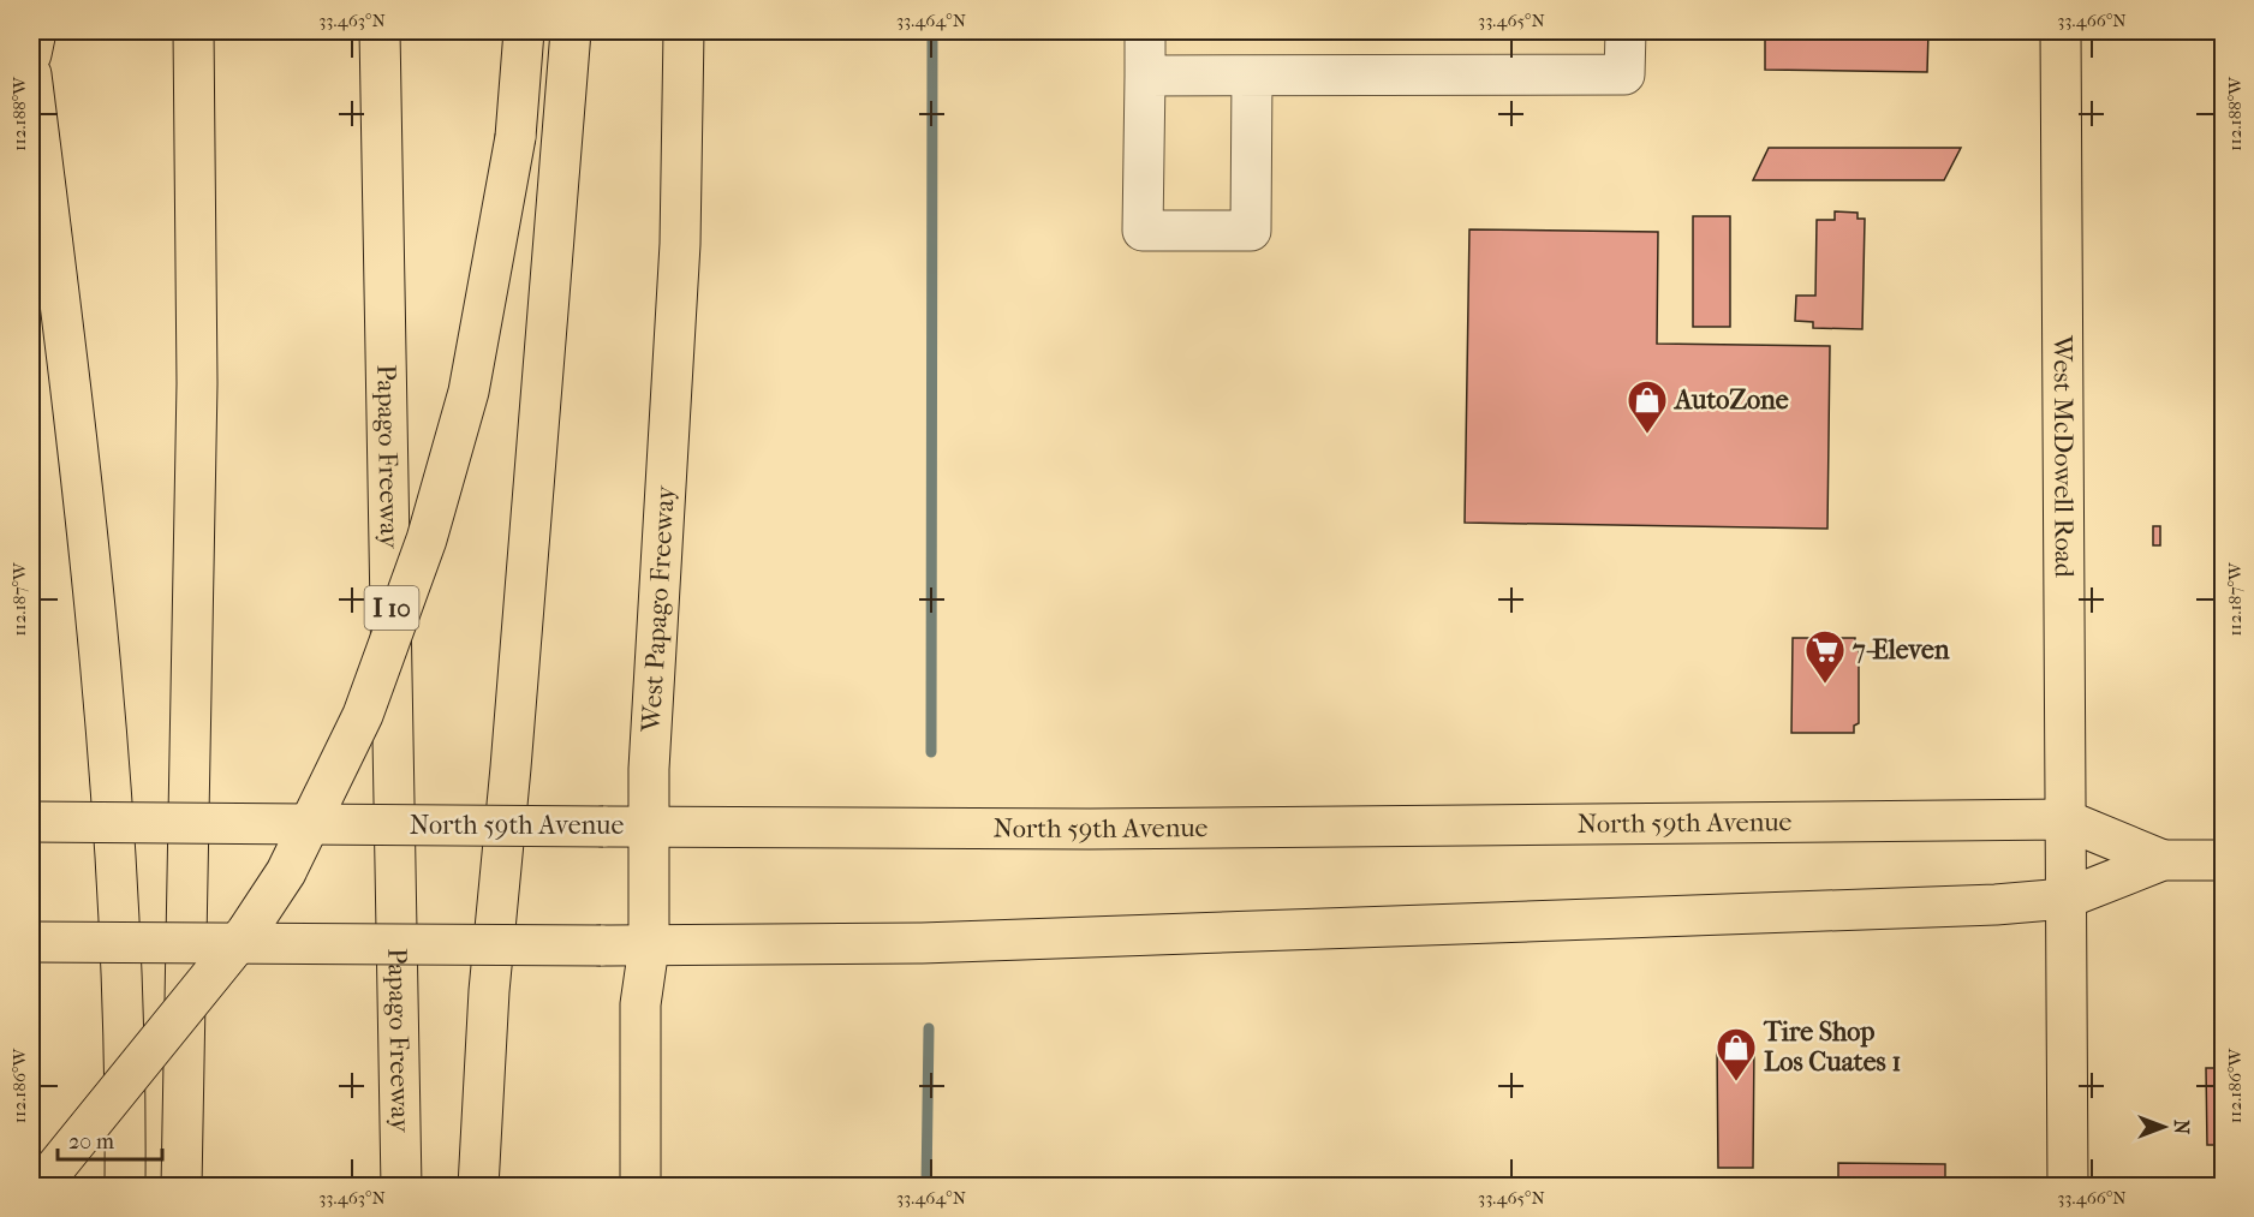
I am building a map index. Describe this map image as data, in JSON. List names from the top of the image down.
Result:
{
  "streets": {
    "main road": [
      "Papago Freeway",
      "West McDowell Road",
      "I 10",
      "West Papago Freeway",
      "North 59th Avenue"
    ]
  },
  "crossings": [
    ["West McDowell Road", "North 59th Avenue"],
    ["West Papago Freeway", "North 59th Avenue"]
  ],
  "places": {
    "shop": ["AutoZone", "Tire Shop Los Cuates 1"],
    "supermarket": ["7-Eleven"]
  },
  "scale_bar": "20 m",
  "north": "right",
  "coordinates": [
    "33.463°N",
    "33.464°N",
    "33.465°N",
    "33.466°N",
    "112.188°W",
    "112.187°W",
    "112.186°W"
  ]
}
